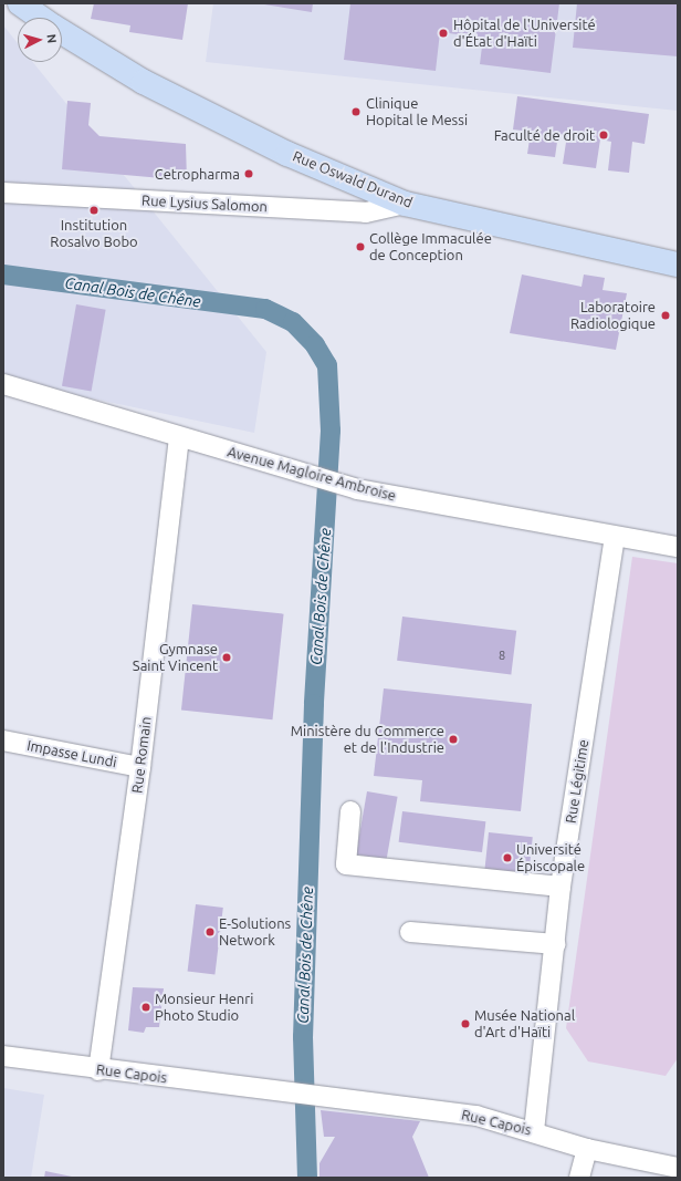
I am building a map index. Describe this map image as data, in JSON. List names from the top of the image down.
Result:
{
  "streets": {
    "main road": ["Rue Oswald Durand"],
    "street": [
      "Rue Lysius Salomon",
      "Avenue Magloire Ambroise",
      "Impasse Lundi",
      "Rue Romain",
      "Rue Légitime",
      "Rue Capois"
    ]
  },
  "crossings": [
    ["Rue Oswald Durand", "Rue Lysius Salomon"],
    ["Avenue Magloire Ambroise", "Rue Romain"],
    ["Avenue Magloire Ambroise", "Rue Légitime"],
    ["Impasse Lundi", "Rue Romain"],
    ["Rue Romain", "Rue Capois"],
    ["Rue Légitime", "Rue Capois"]
  ],
  "water": ["Canal Bois de Chêne"],
  "places": [
    "Hôpital de l'Université d'État d'Haïti",
    "Clinique Hopital le Messi",
    "Faculté de droit",
    "Cetropharma",
    "Institution Rosalvo Bobo",
    "Collège Immaculée de Conception",
    "Laboratoire Radiologique",
    "Gymnase Saint Vincent",
    "Ministère du Commerce et de l'Industrie",
    "Université Épiscopale",
    "E-Solutions Network",
    "Monsieur Henri Photo Studio",
    "Musée National d'Art d'Haïti"
  ],
  "house_numbers": ["8"],
  "north": "right"
}
